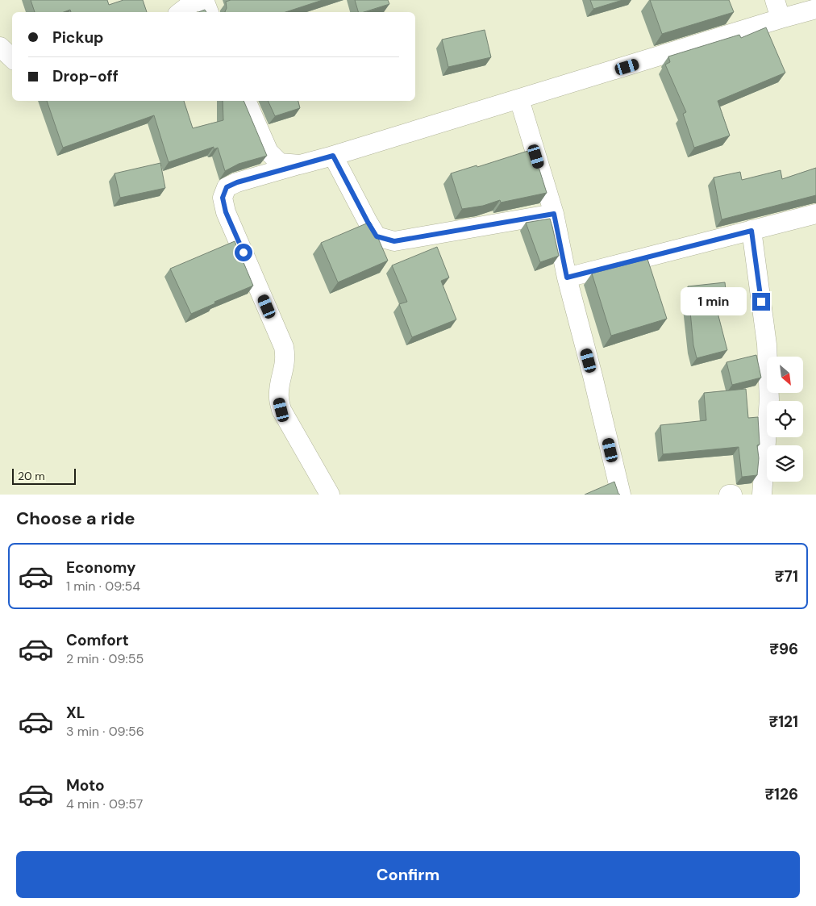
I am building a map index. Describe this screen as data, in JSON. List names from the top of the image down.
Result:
{
  "scale_bar": "20 m",
  "north": "bottom right",
  "page": {
    "banner": ["Pickup", "Drop-off"],
    "bubble": "1 min",
    "scale": "20 m",
    "heading": "Choose a ride",
    "list": [
      {
        "name": "Economy",
        "note": "1 min · 09:54",
        "value": "₹71"
      },
      {
        "name": "Comfort",
        "note": "2 min · 09:55",
        "value": "₹96"
      },
      {
        "name": "XL",
        "note": "3 min · 09:56",
        "value": "₹121"
      },
      {
        "name": "Moto",
        "note": "4 min · 09:57",
        "value": "₹126"
      }
    ],
    "buttons": "Confirm"
  }
}
